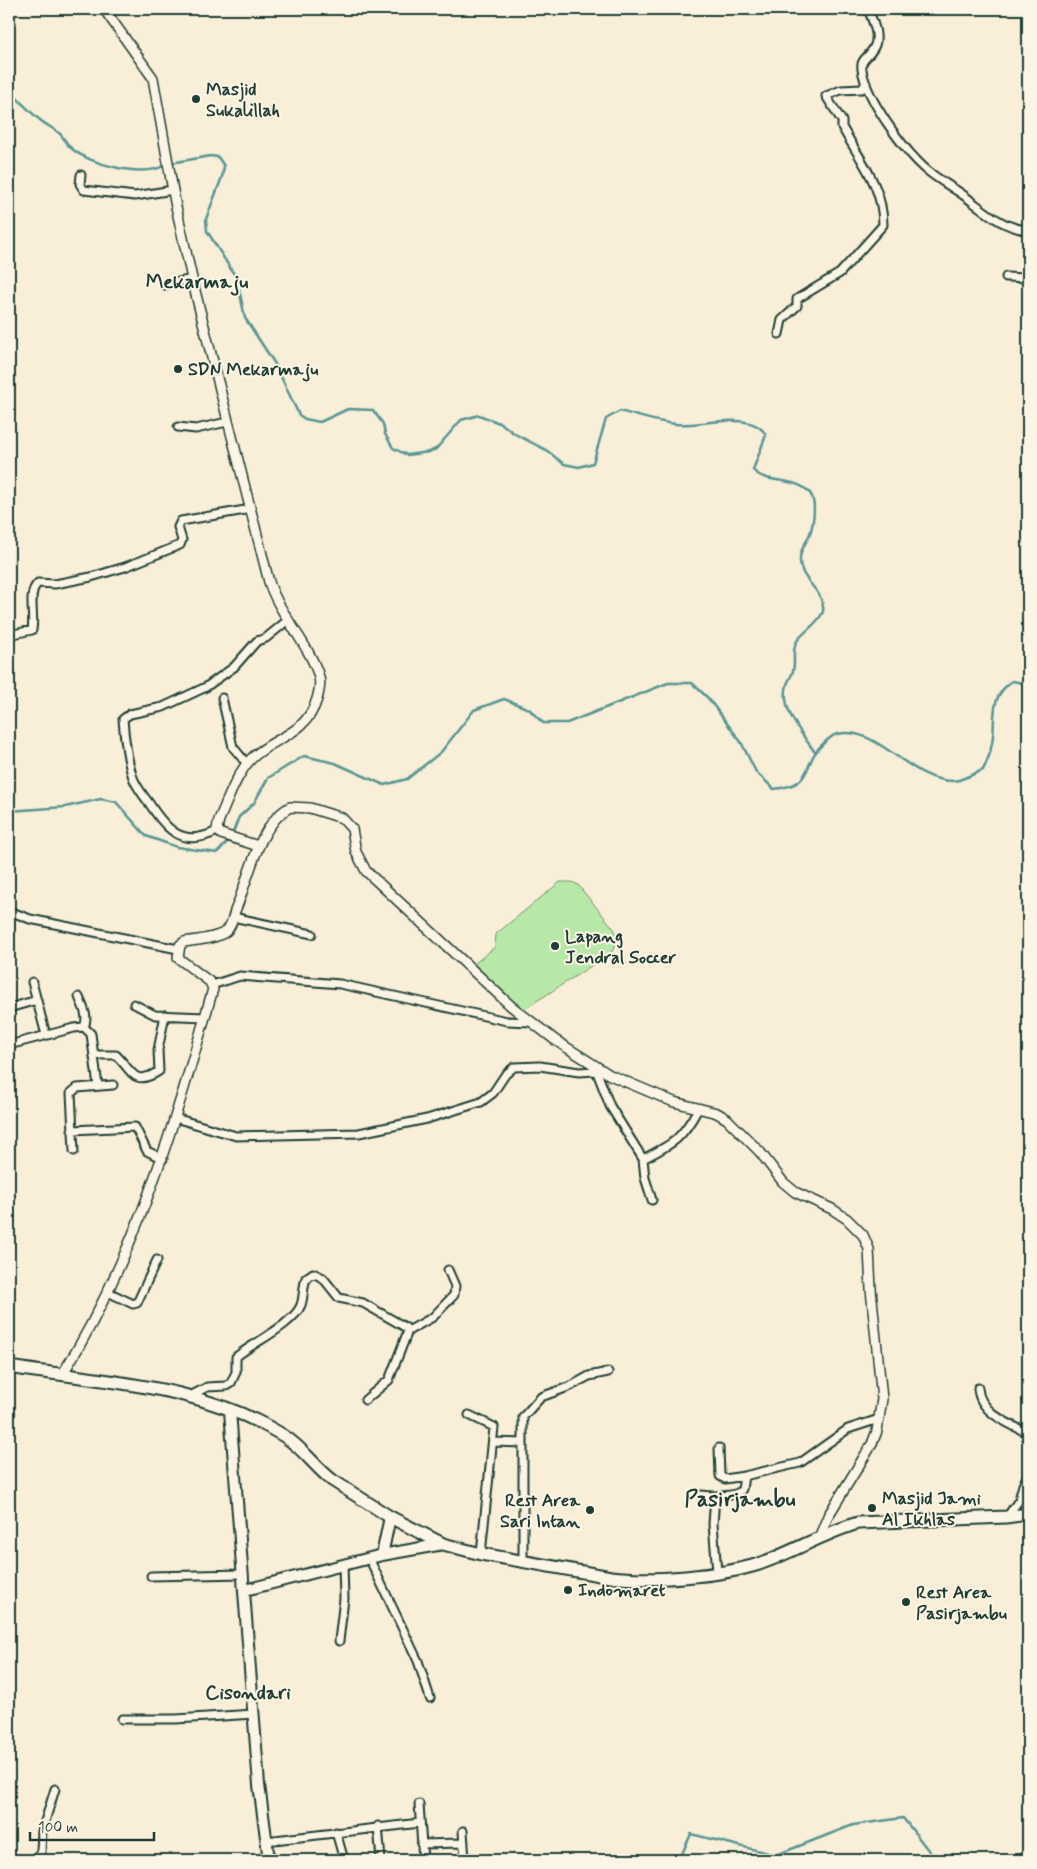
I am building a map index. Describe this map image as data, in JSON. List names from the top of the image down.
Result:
{
  "districts": ["Mekarmaju", "Pasirjambu", "Cisondari"],
  "places": [
    "Masjid Sukalillah",
    "SDN Mekarmaju",
    "Lapang Jendral Soccer",
    "Masjid Jami Al Ikhlas",
    "Rest Area Sari Intan",
    "Indomaret",
    "Rest Area Pasirjambu"
  ],
  "scale_bar": "100 m"
}
